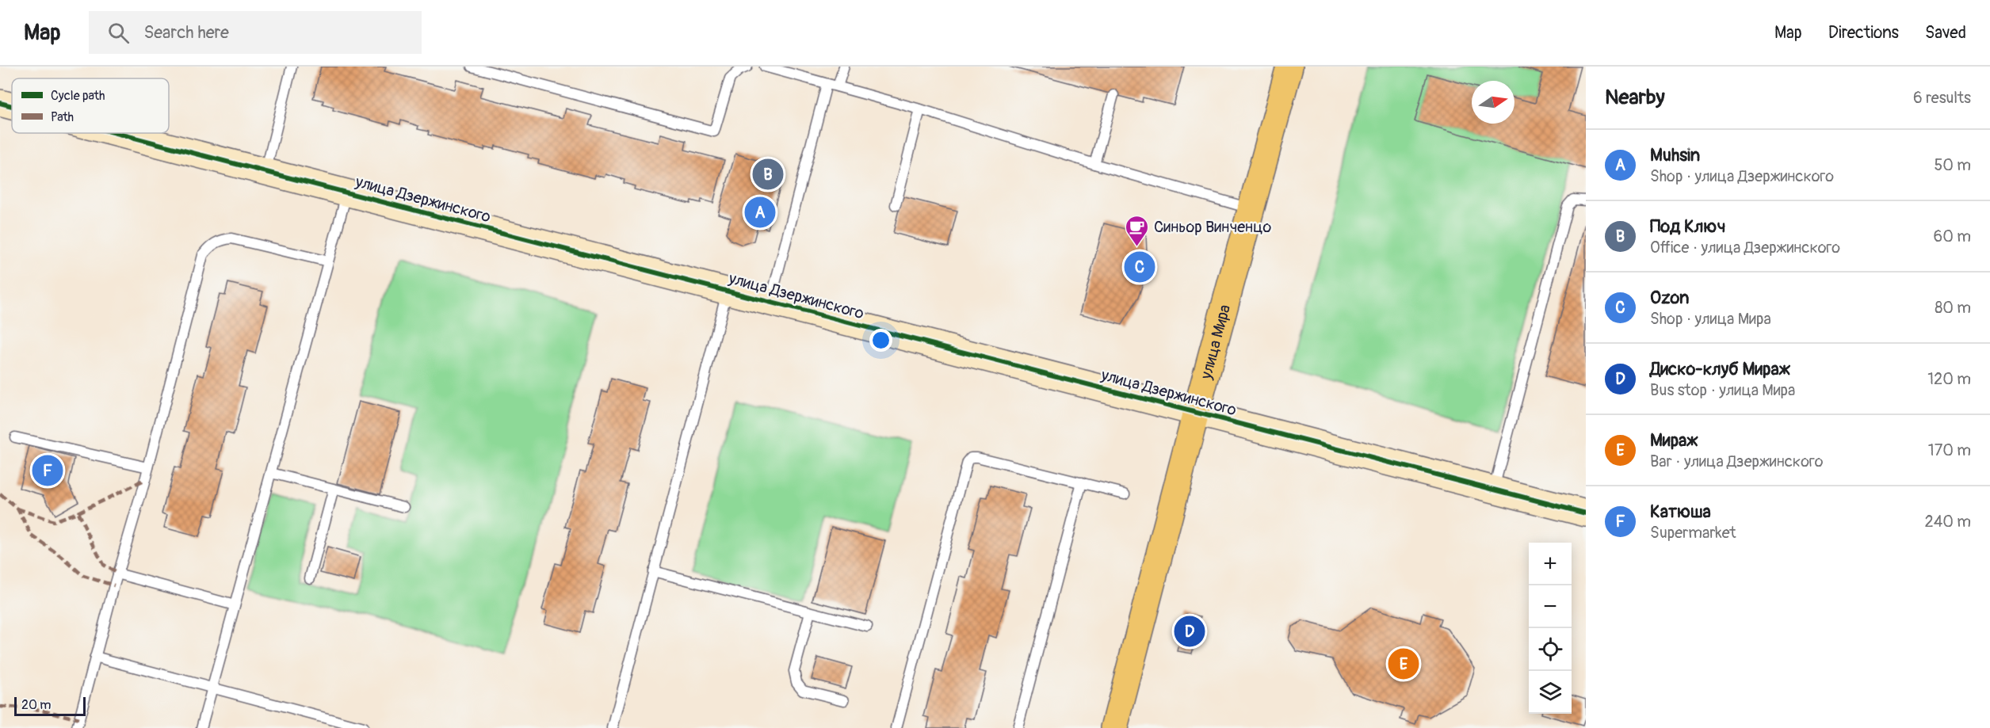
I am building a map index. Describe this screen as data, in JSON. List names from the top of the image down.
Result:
{
  "streets": {
    "main road": ["улица Мира"],
    "street": ["улица Дзержинского"]
  },
  "crossings": [
    ["улица Дзержинского", "улица Мира"]
  ],
  "places": {
    "cafe": ["Синьор Винченцо"]
  },
  "legend": ["Cycle path", "Path"],
  "scale_bar": "20 m",
  "north": "right",
  "page": {
    "header": "Map",
    "search": "Search here",
    "nav": ["Map", "Directions", "Saved"],
    "heading": ["Nearby", "6 results"],
    "list": [
      {
        "mark": "A",
        "name": "Muhsin",
        "note": "Shop · улица Дзержинского",
        "value": "50 m"
      },
      {
        "mark": "B",
        "name": "Под Ключ",
        "note": "Office · улица Дзержинского",
        "value": "60 m"
      },
      {
        "mark": "C",
        "name": "Ozon",
        "note": "Shop · улица Мира",
        "value": "80 m"
      },
      {
        "mark": "D",
        "name": "Диско-клуб Мираж",
        "note": "Bus stop · улица Мира",
        "value": "120 m"
      },
      {
        "mark": "E",
        "name": "Мираж",
        "note": "Bar · улица Дзержинского",
        "value": "170 m"
      },
      {
        "mark": "F",
        "name": "Катюша",
        "note": "Supermarket",
        "value": "240 m"
      }
    ],
    "pins": [
      "B",
      "A",
      "C",
      "F",
      "D",
      "E"
    ],
    "map_buttons": ["+", "−"],
    "scale": "20 m"
  }
}
